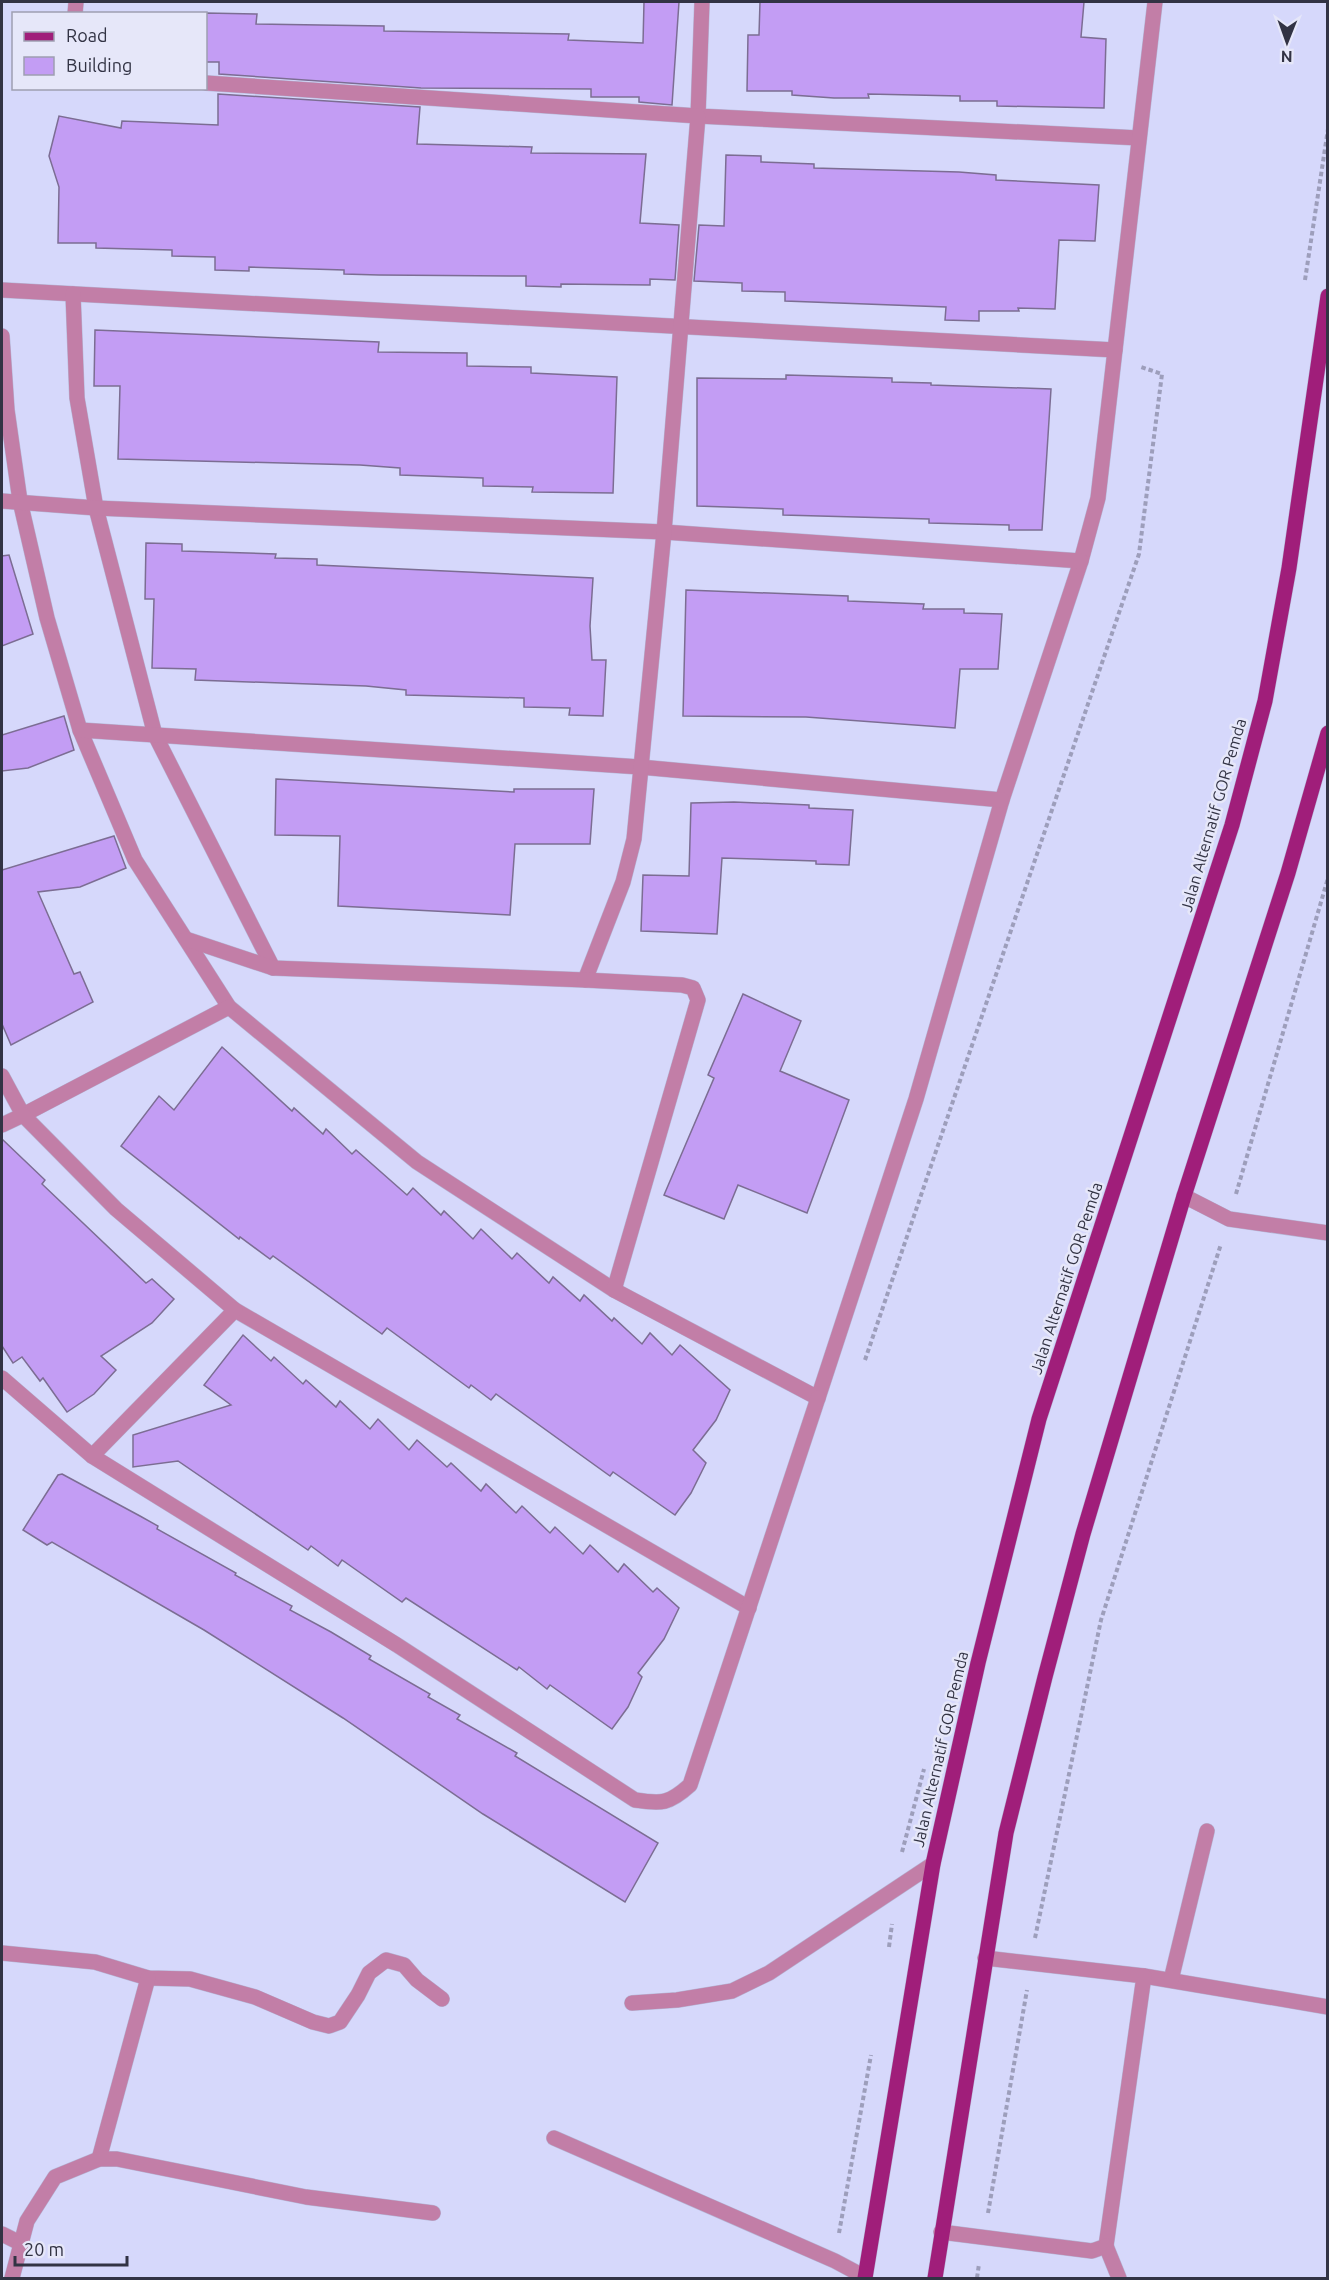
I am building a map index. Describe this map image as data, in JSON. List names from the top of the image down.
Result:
{
  "streets": {
    "main road": ["Jalan Alternatif GOR Pemda"]
  },
  "legend": ["Road", "Building"],
  "scale_bar": "20 m",
  "north": "bottom"
}
